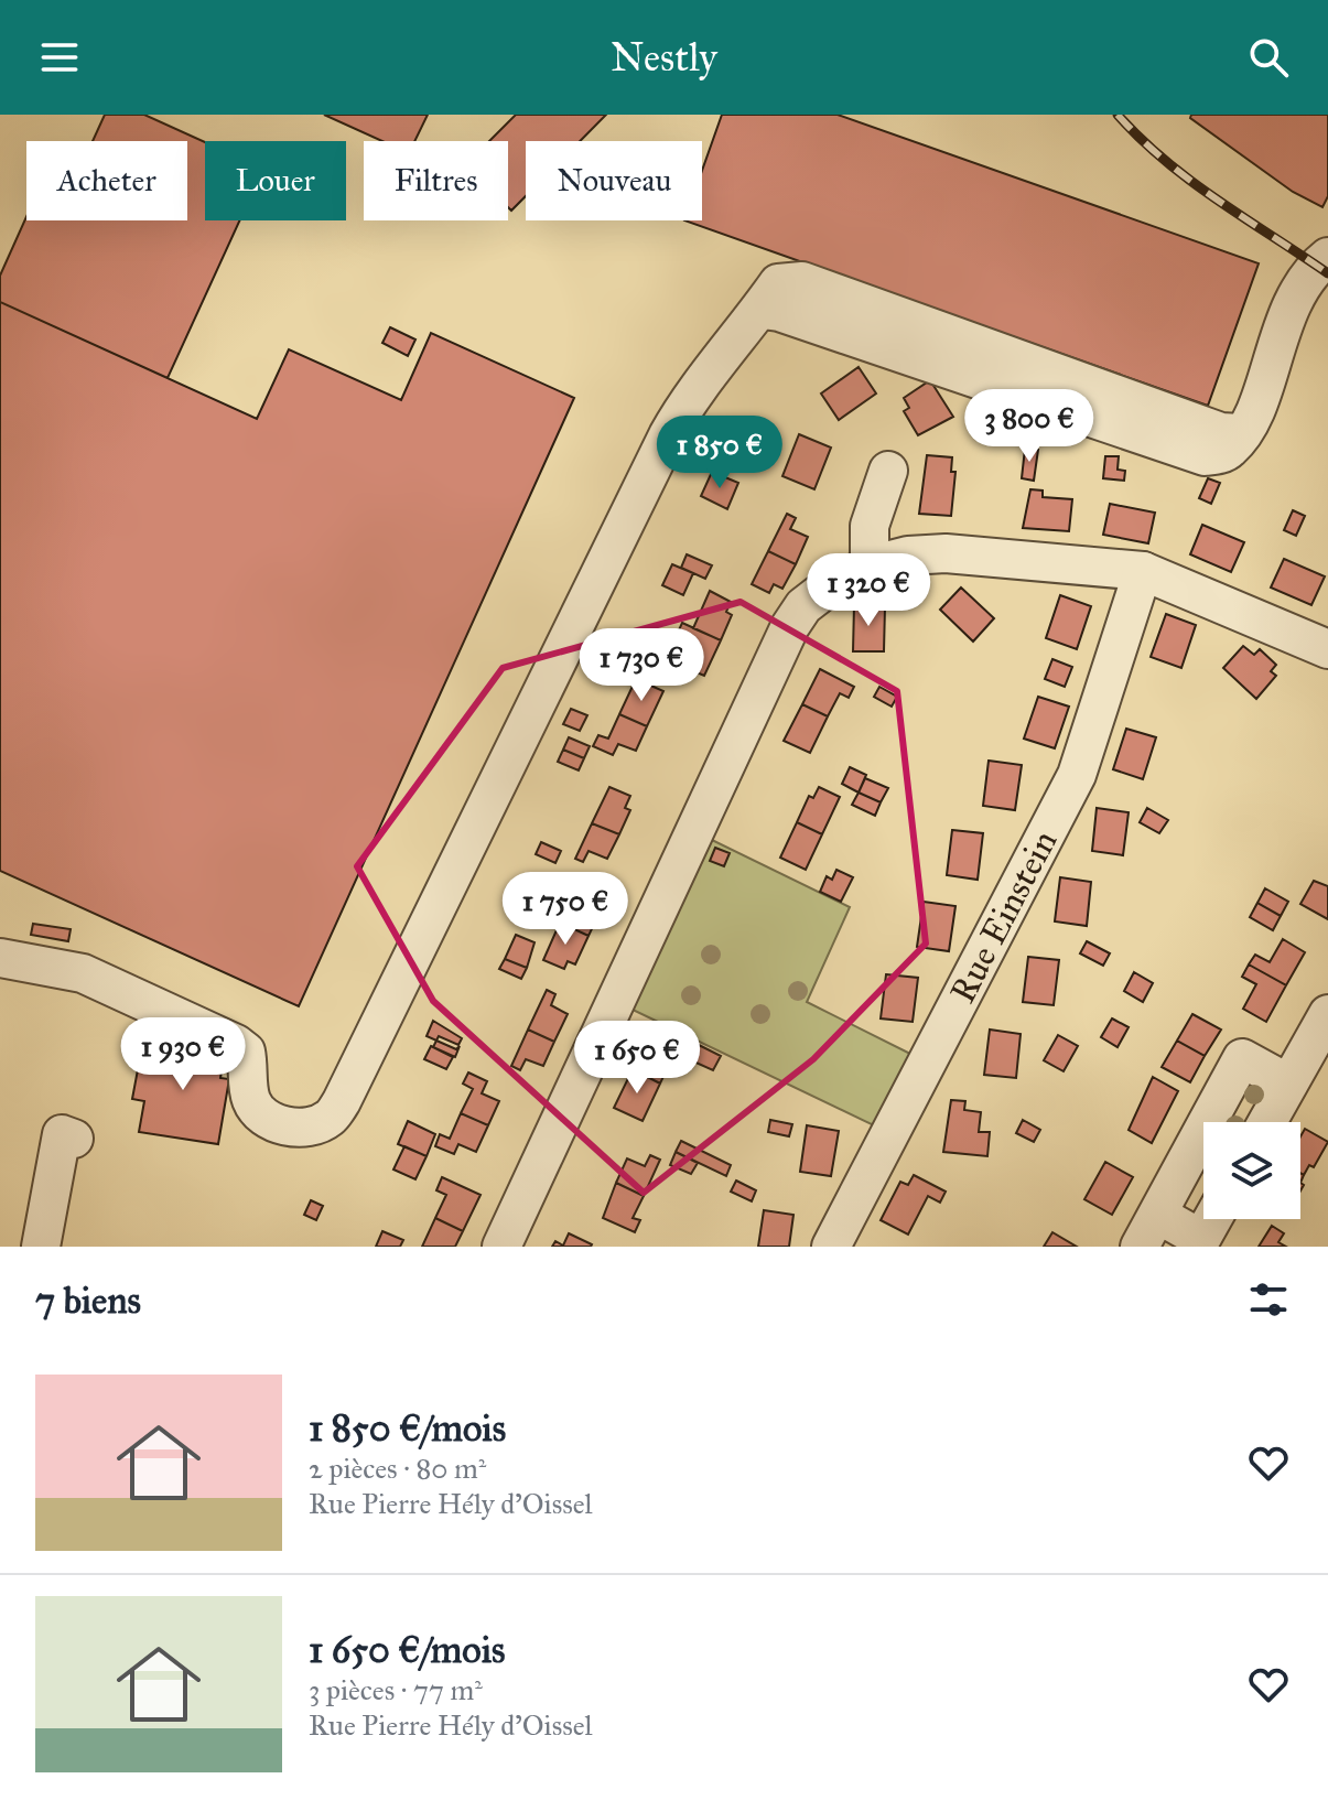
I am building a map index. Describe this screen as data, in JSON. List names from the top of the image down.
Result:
{
  "streets": {
    "street": ["Rue Einstein"]
  },
  "page": {
    "header": "Nestly",
    "chip": [
      "Acheter",
      "Louer",
      "Filtres",
      "Nouveau"
    ],
    "price": [
      "3 800 €",
      "1 850 €",
      "1 320 €",
      "1 730 €",
      "1 750 €",
      "1 930 €",
      "1 650 €"
    ],
    "heading": "7 biens",
    "list": [
      {
        "name": "1 850 €/mois",
        "note": "2 pièces · 80 m² · Rue Pierre Hély d'Oissel"
      },
      {
        "name": "1 650 €/mois",
        "note": "3 pièces · 77 m² · Rue Pierre Hély d'Oissel"
      }
    ]
  }
}
